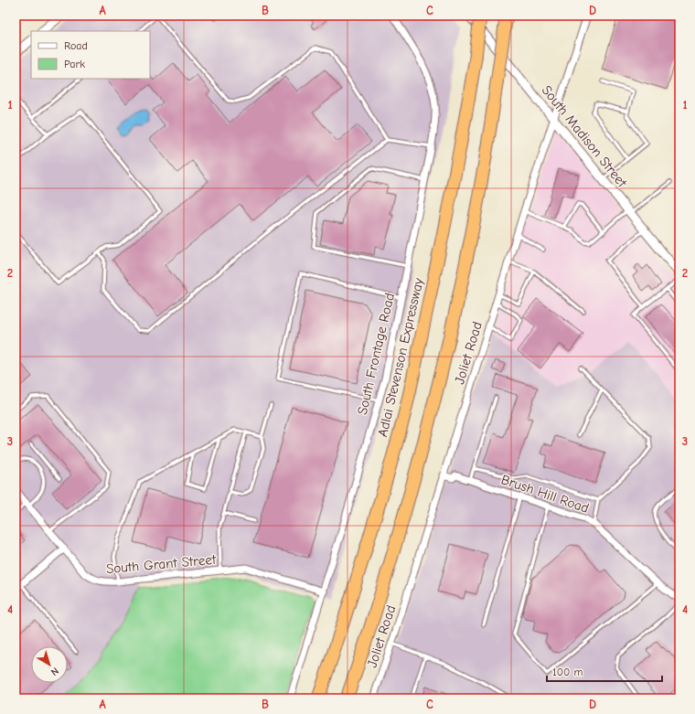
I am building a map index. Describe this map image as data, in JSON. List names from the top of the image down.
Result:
{
  "streets": {
    "highway": ["Adlai Stevenson Expressway"],
    "street": [
      "South Madison Street",
      "Joliet Road",
      "South Frontage Road",
      "Brush Hill Road",
      "South Grant Street"
    ]
  },
  "crossings": [
    ["South Madison Street", "Joliet Road"],
    ["Joliet Road", "Brush Hill Road"],
    ["South Frontage Road", "South Grant Street"]
  ],
  "legend": ["Road", "Park"],
  "scale_bar": "100 m",
  "north": "bottom right",
  "grid": {
    "columns": [
      "A",
      "B",
      "C",
      "D"
    ],
    "rows": [
      "1",
      "2",
      "3",
      "4"
    ]
  }
}
